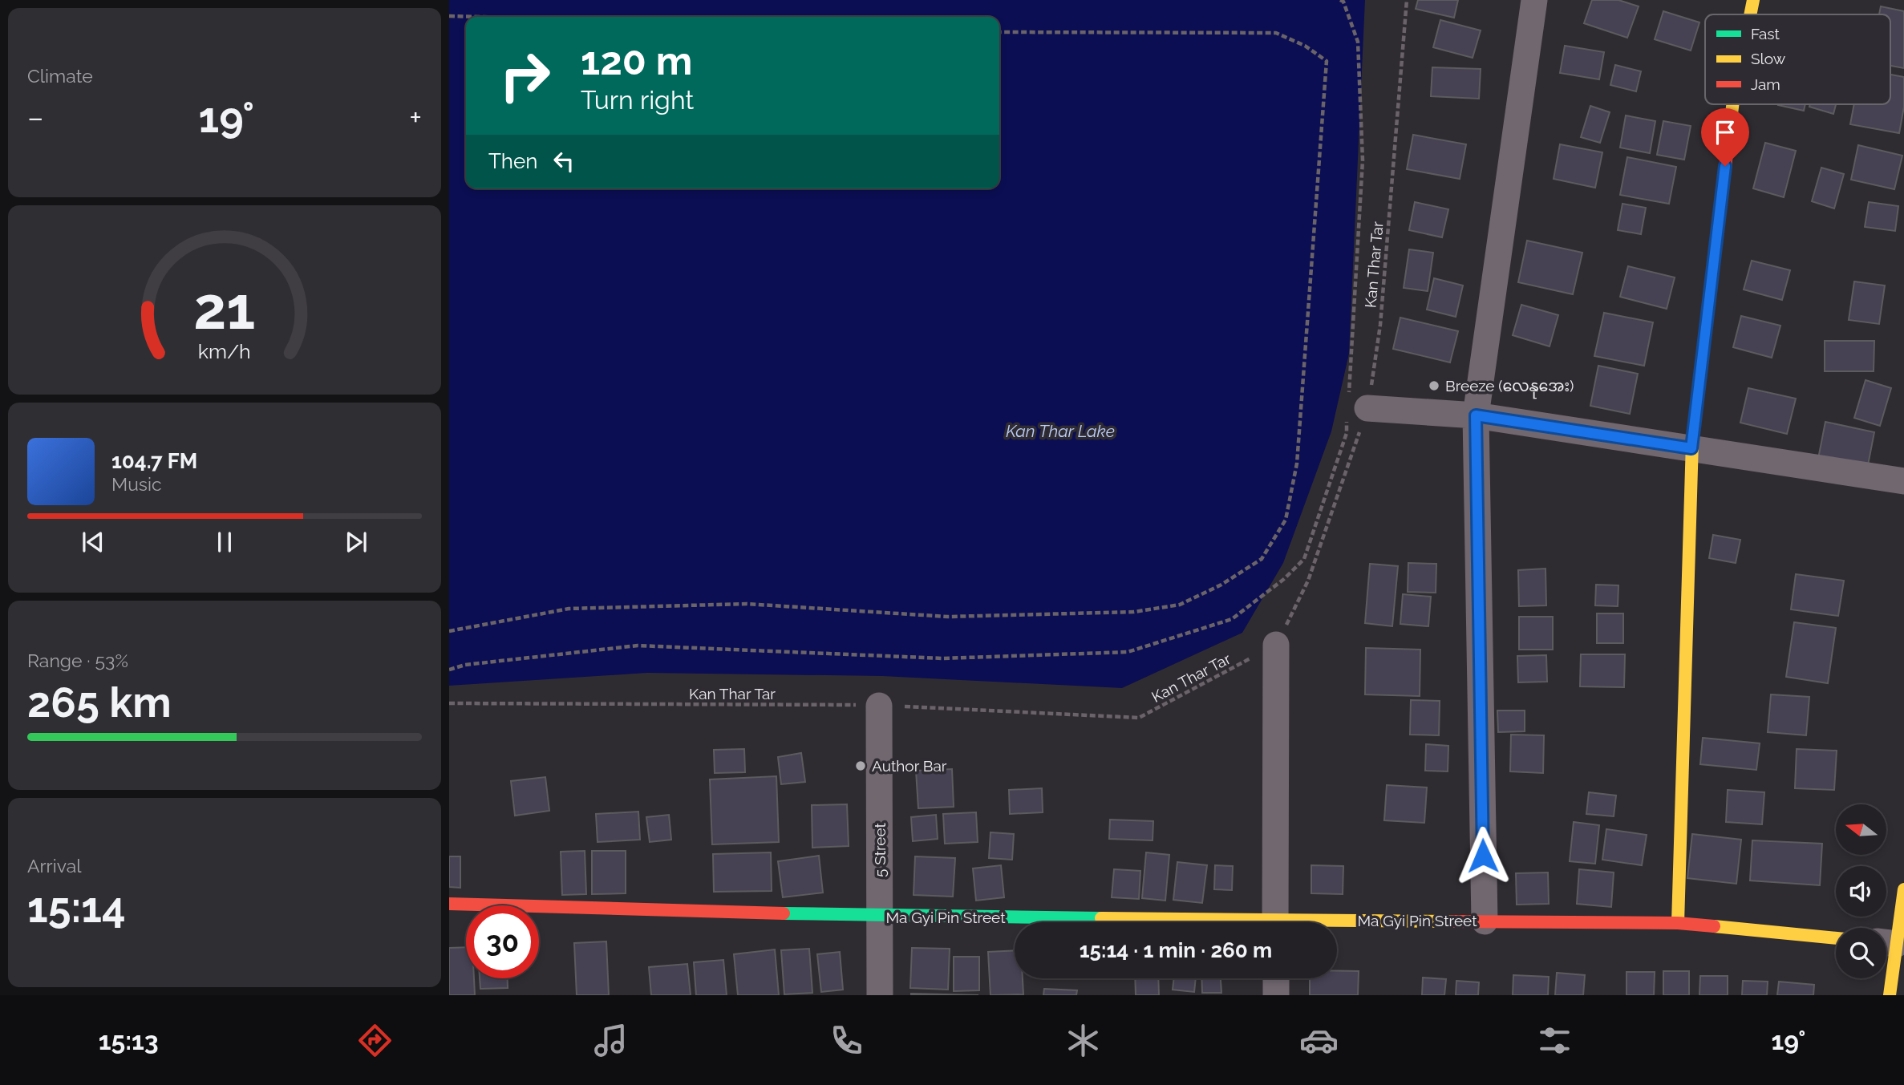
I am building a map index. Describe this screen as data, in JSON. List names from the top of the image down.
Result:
{
  "streets": {
    "main road": ["Ma Gyi Pin Street"],
    "street": ["5 Street"],
    "path": ["Kan Thar Tar"]
  },
  "crossings": [
    ["Kan Thar Tar", "5 Street"],
    ["5 Street", "Ma Gyi Pin Street"]
  ],
  "water": ["Kan Thar Lake"],
  "places": ["Breeze (လေနုအေး)", "Author Bar"],
  "legend": ["Fast", "Slow", "Jam"],
  "north": "left",
  "page": {
    "tile": [
      "Climate",
      ["Range · 53%", "265 km"],
      ["Arrival", "15:14"]
    ],
    "turn": ["120 m", "Turn right"],
    "heat": ["−", "19°", "+"],
    "then": "Then",
    "song": ["104.7 FM", "Music"],
    "limit": "30",
    "trip": "15:14 · 1 min · 260 m",
    "tabs": ["15:13", "19°"],
    "gauge": ["21", "km/h"]
  }
}
